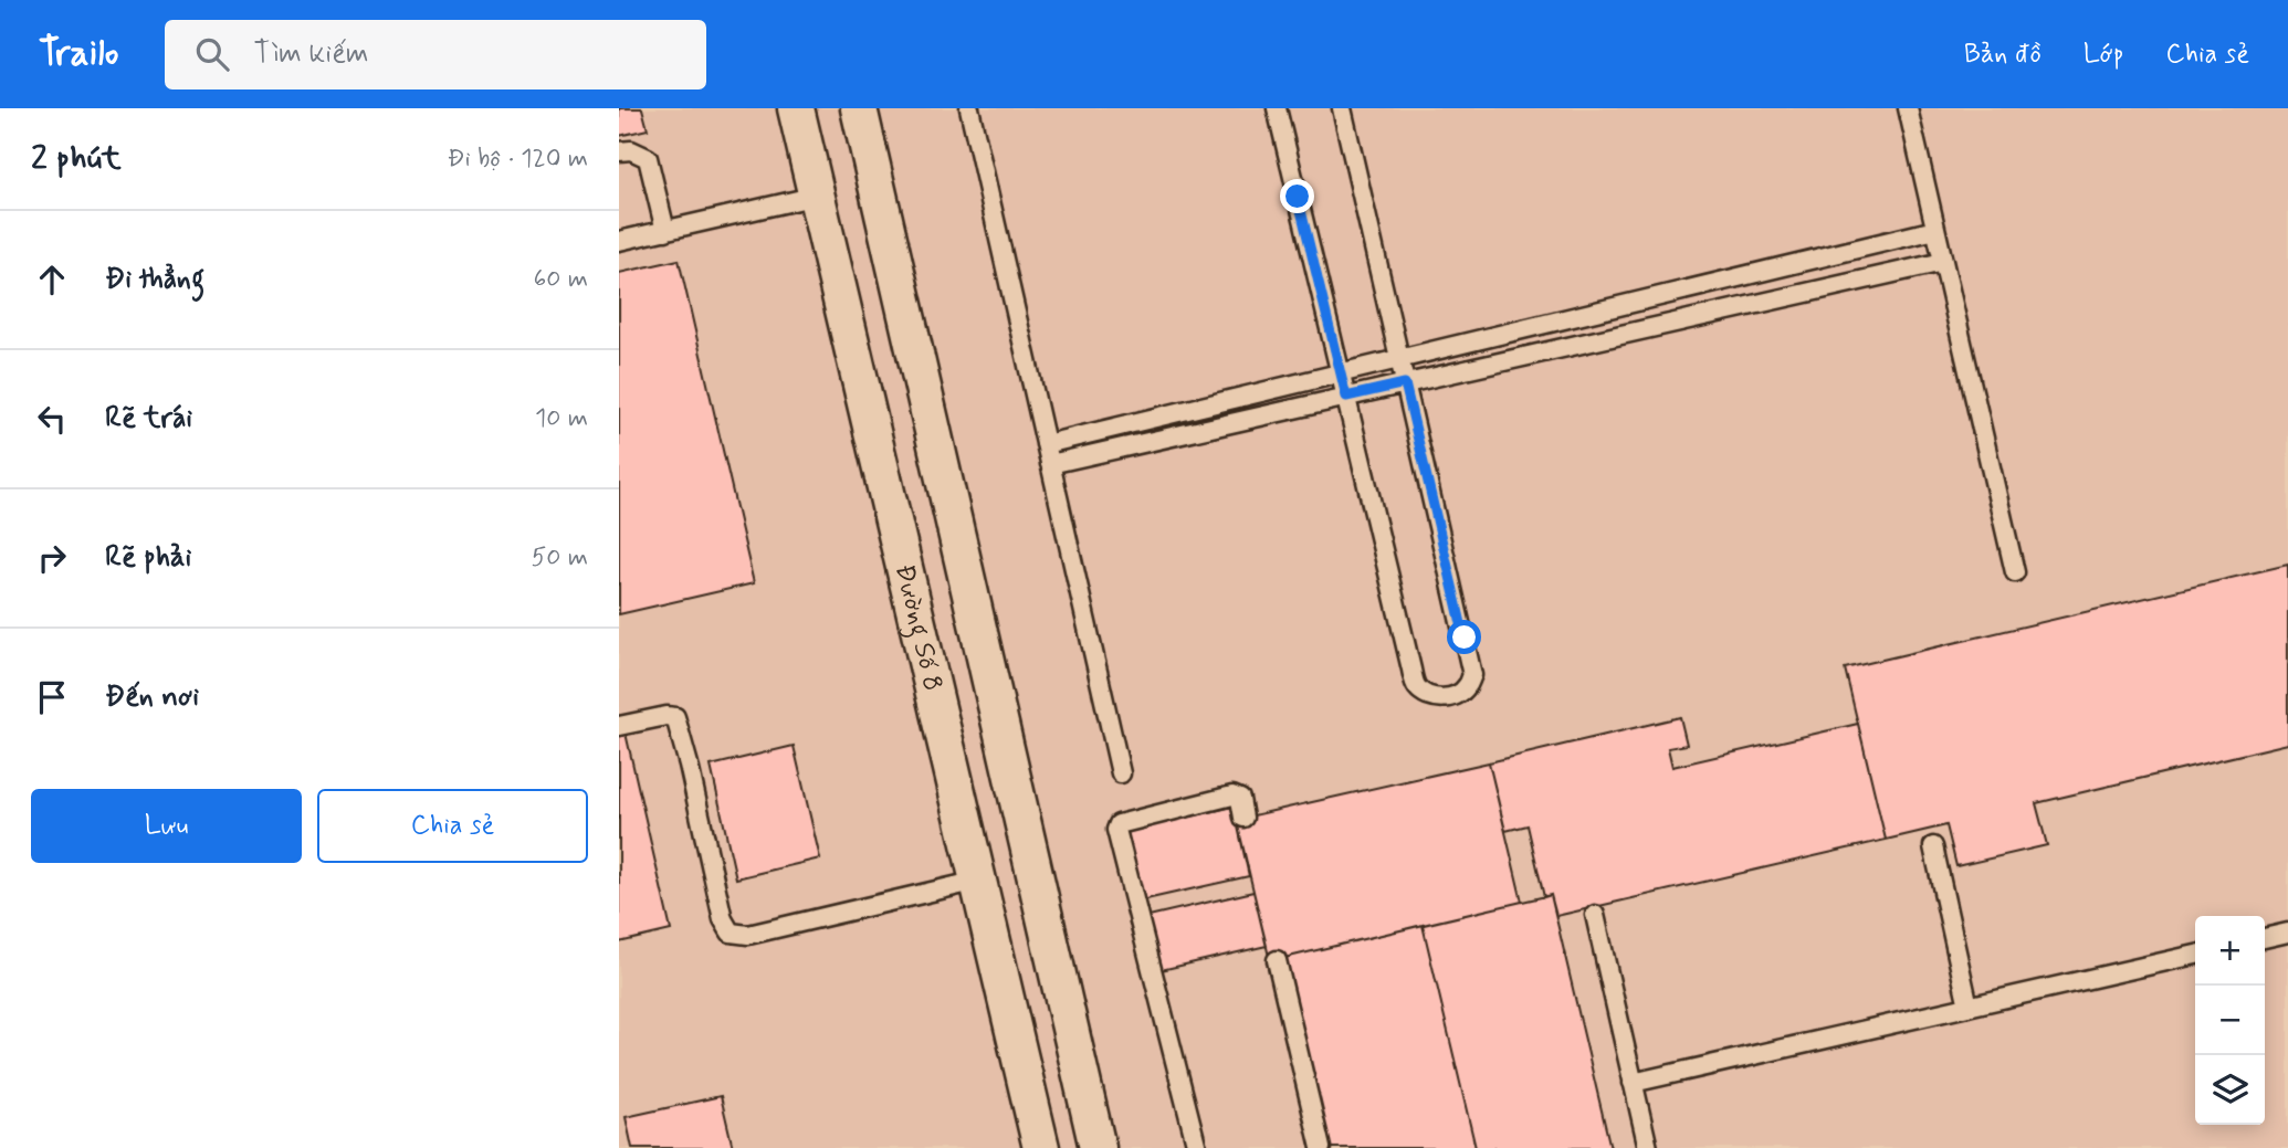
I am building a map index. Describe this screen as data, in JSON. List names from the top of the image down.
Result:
{
  "streets": {
    "street": ["Đường Số 8"]
  },
  "page": {
    "header": "Trailo",
    "search": "Tìm kiếm",
    "nav": ["Bản đồ", "Lớp", "Chia sẻ"],
    "heading": ["2 phút", "Đi bộ · 120 m"],
    "list": [
      ["Đi thẳng", "60 m"],
      ["Rẽ trái", "10 m"],
      ["Rẽ phải", "50 m"],
      "Đến nơi"
    ],
    "buttons": ["Lưu", "Chia sẻ"],
    "map_buttons": ["+", "−"]
  }
}
